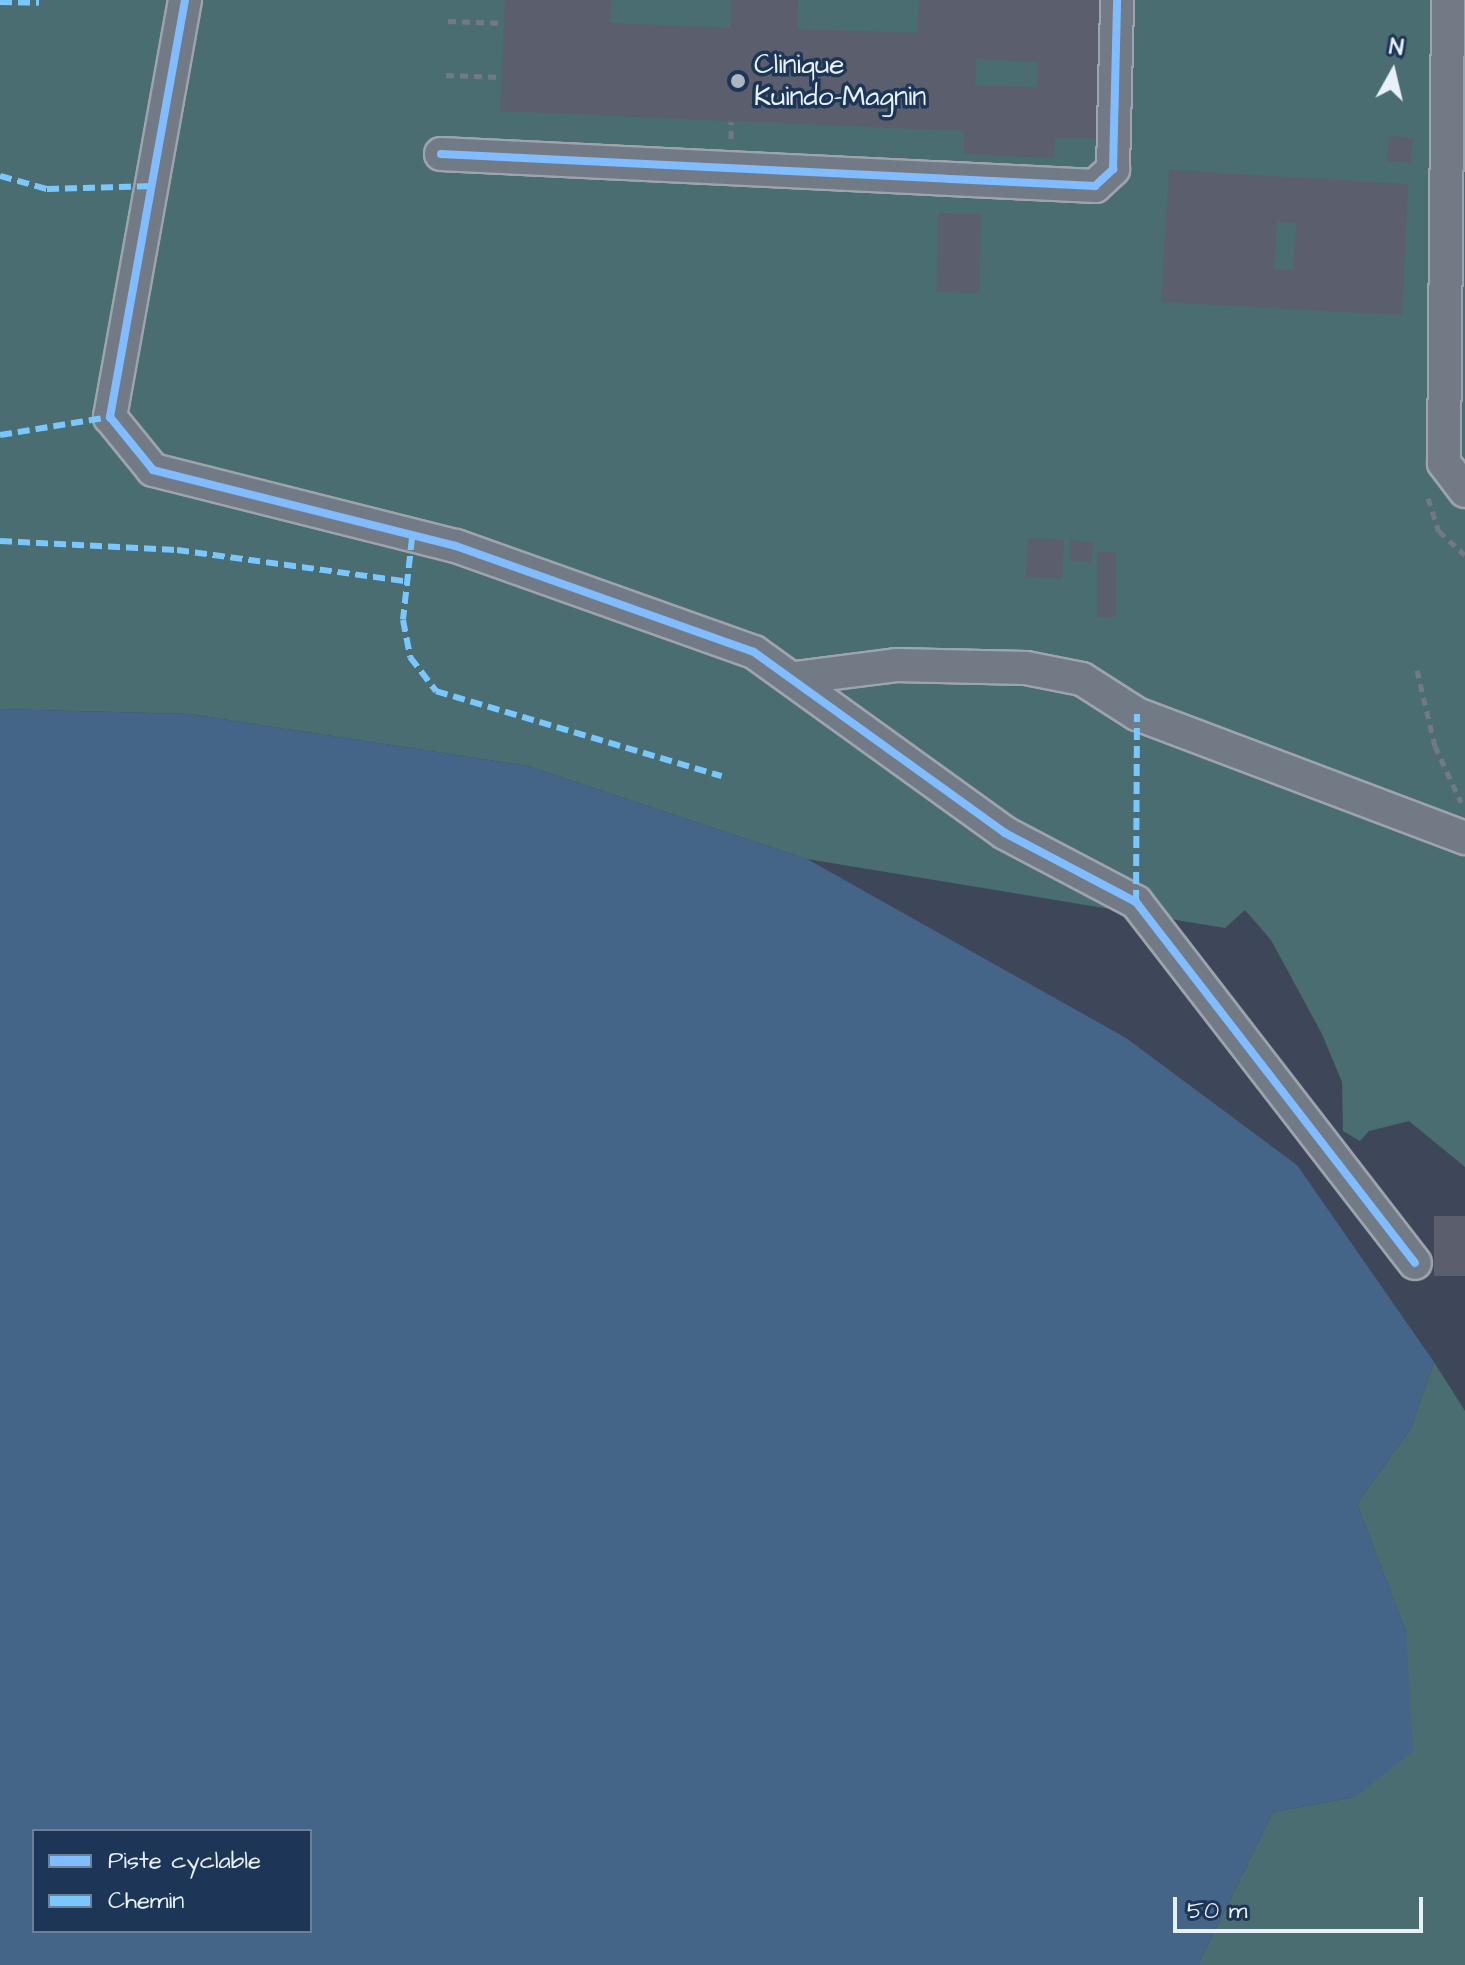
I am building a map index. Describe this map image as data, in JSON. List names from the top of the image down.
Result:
{
  "places": ["Clinique Kuindo-Magnin"],
  "legend": ["Piste cyclable", "Chemin"],
  "scale_bar": "50 m",
  "north": "top"
}
